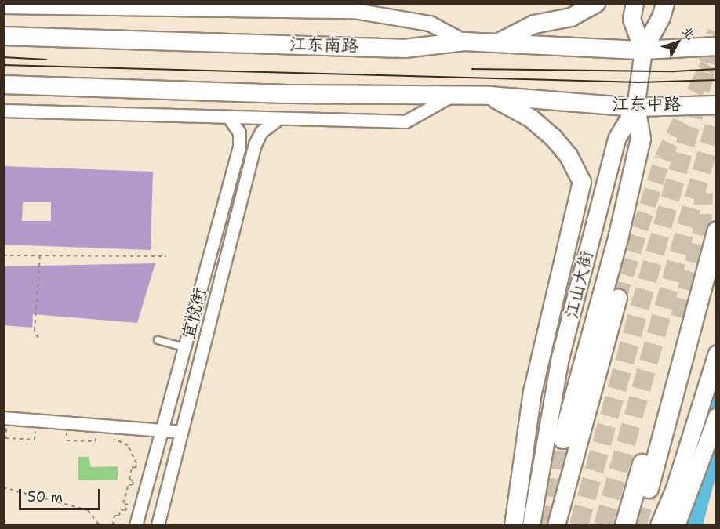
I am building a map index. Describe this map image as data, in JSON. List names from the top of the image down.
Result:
{
  "streets": {
    "main road": ["江东南路", "江东中路", "江山大街"],
    "street": ["宜悦街"]
  },
  "crossings": [
    ["江东南路", "江山大街"],
    ["江东中路", "江山大街"]
  ],
  "scale_bar": "50 m",
  "north": "top right"
}
